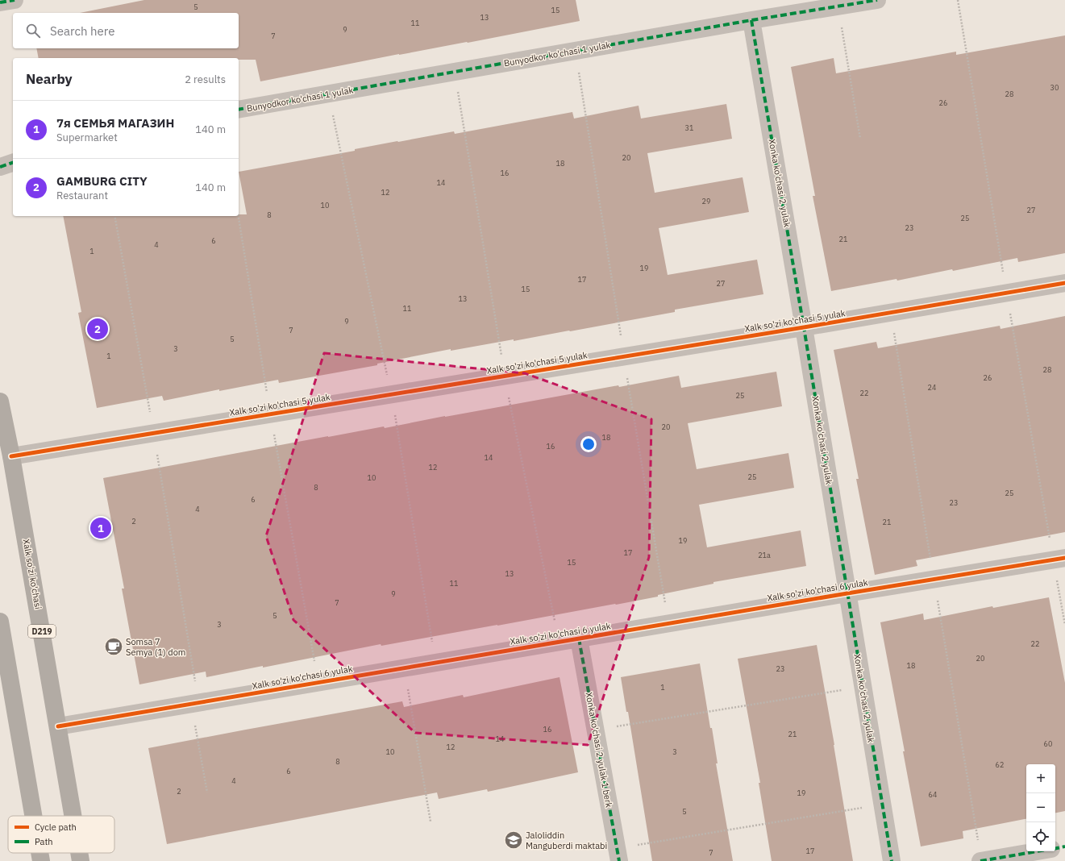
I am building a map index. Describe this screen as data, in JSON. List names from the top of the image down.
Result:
{
  "streets": {
    "main road": ["Xalk so'zi ko'chasi", "D219"],
    "street": [
      "Bunyodkor ko'chasi 1 yulak",
      "Xonka ko'chasi 2 yulak",
      "Xalk so'zi ko'chasi 5 yulak",
      "Xalk so'zi ko'chasi 6 yulak",
      "Xonka ko'chasi 2 yulak 1 berk"
    ]
  },
  "crossings": [
    ["Bunyodkor ko'chasi 1 yulak", "Xonka ko'chasi 2 yulak"],
    ["Xonka ko'chasi 2 yulak", "Xalk so'zi ko'chasi 5 yulak"],
    ["Xonka ko'chasi 2 yulak", "Xalk so'zi ko'chasi 6 yulak"],
    ["Xalk so'zi ko'chasi 5 yulak", "Xalk so'zi ko'chasi"],
    ["Xalk so'zi ko'chasi", "Xalk so'zi ko'chasi 6 yulak"],
    ["Xalk so'zi ko'chasi 6 yulak", "Xonka ko'chasi 2 yulak 1 berk"]
  ],
  "places": {
    "cafe": ["Somsa 7 Semya (1) dom"],
    "school or university": ["Jaloliddin Manguberdi maktabi"]
  },
  "house_numbers": [
    "5",
    "15",
    "13",
    "11",
    "9",
    "7",
    "30",
    "28",
    "26",
    "31",
    "20",
    "18",
    "16",
    "14",
    "12",
    "29",
    "10",
    "27",
    "8",
    "25",
    "23",
    "21",
    "6",
    "4",
    "1",
    "19",
    "17",
    "27",
    "15",
    "13",
    "11",
    "9",
    "7",
    "5",
    "3",
    "1",
    "28",
    "26",
    "24",
    "22",
    "25",
    "20",
    "18",
    "16",
    "14",
    "12",
    "25",
    "10",
    "8",
    "25",
    "6",
    "23",
    "4",
    "2",
    "21",
    "19",
    "17",
    "21a",
    "15",
    "13",
    "11",
    "9",
    "7",
    "5",
    "3",
    "22",
    "20",
    "18",
    "23",
    "1",
    "16",
    "21",
    "14",
    "60",
    "12",
    "10",
    "3",
    "8",
    "62",
    "6",
    "4",
    "2",
    "19",
    "64",
    "5",
    "17",
    "7"
  ],
  "legend": ["Cycle path", "Path"],
  "page": {
    "search": "Search here",
    "heading": ["Nearby", "2 results"],
    "list": [
      {
        "mark": "1",
        "name": "7я СЕМЬЯ МАГАЗИН",
        "note": "Supermarket",
        "value": "140 m"
      },
      {
        "mark": "2",
        "name": "GAMBURG CITY",
        "note": "Restaurant",
        "value": "140 m"
      }
    ],
    "pins": ["2", "1"],
    "map_buttons": ["+", "−"]
  }
}
